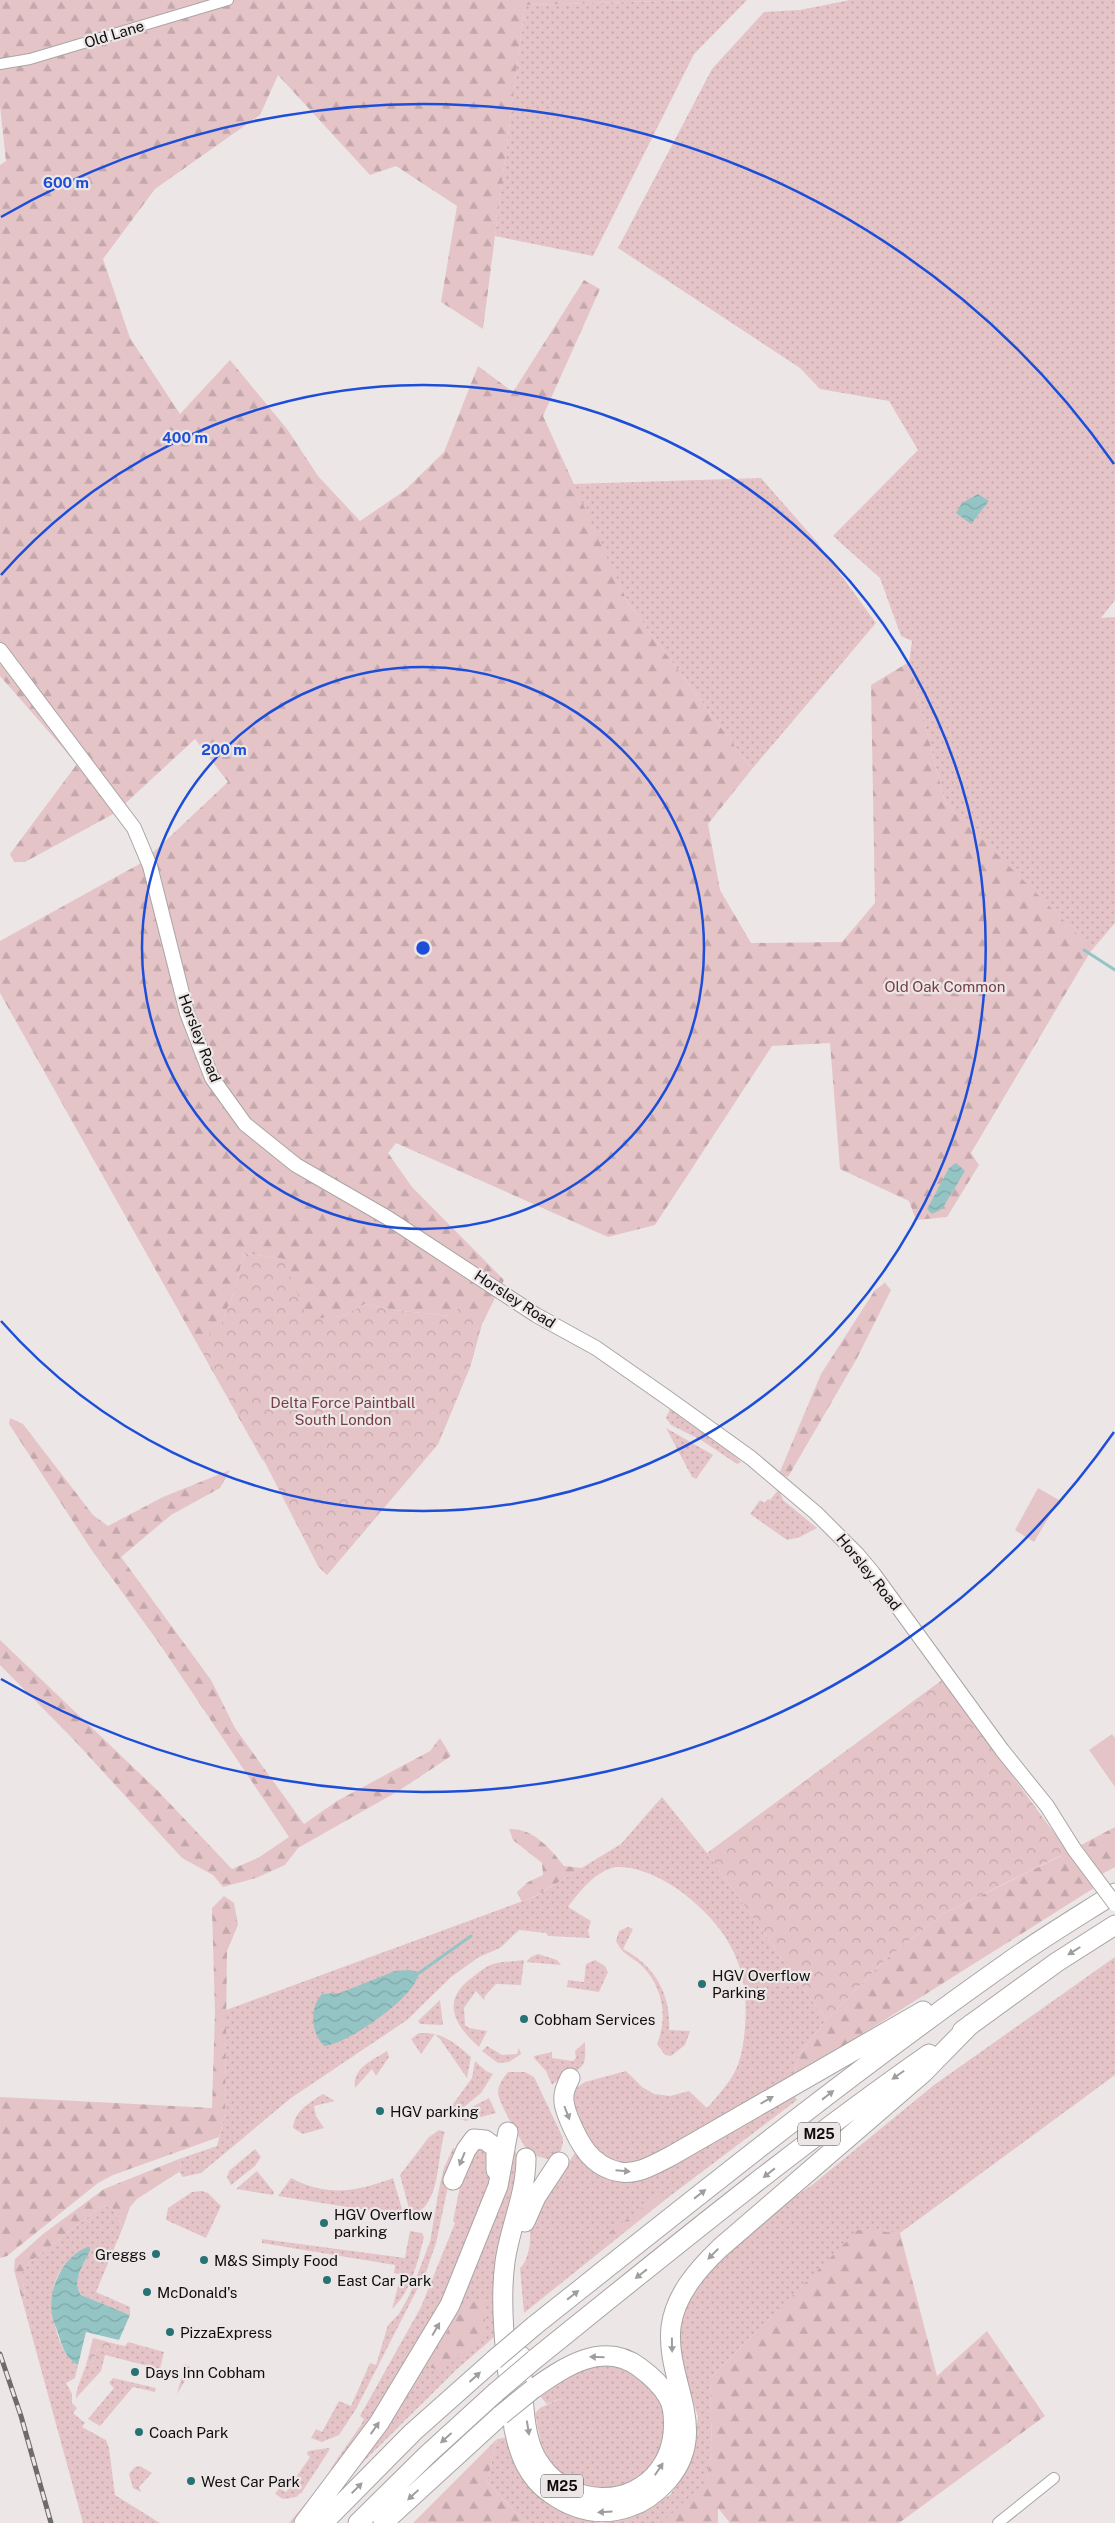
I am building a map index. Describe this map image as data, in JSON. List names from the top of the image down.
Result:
{
  "streets": {
    "highway": ["M25"],
    "street": ["Old Lane", "Horsley Road"]
  },
  "parks": ["Old Oak Common", "Delta Force Paintball South London"],
  "places": [
    "HGV Overflow Parking",
    "Cobham Services",
    "HGV parking",
    "HGV Overflow parking",
    "Greggs",
    "M&S Simply Food",
    "East Car Park",
    "McDonald's",
    "PizzaExpress",
    "Days Inn Cobham",
    "Coach Park",
    "West Car Park"
  ],
  "rings": ["600 m", "400 m", "200 m"]
}
